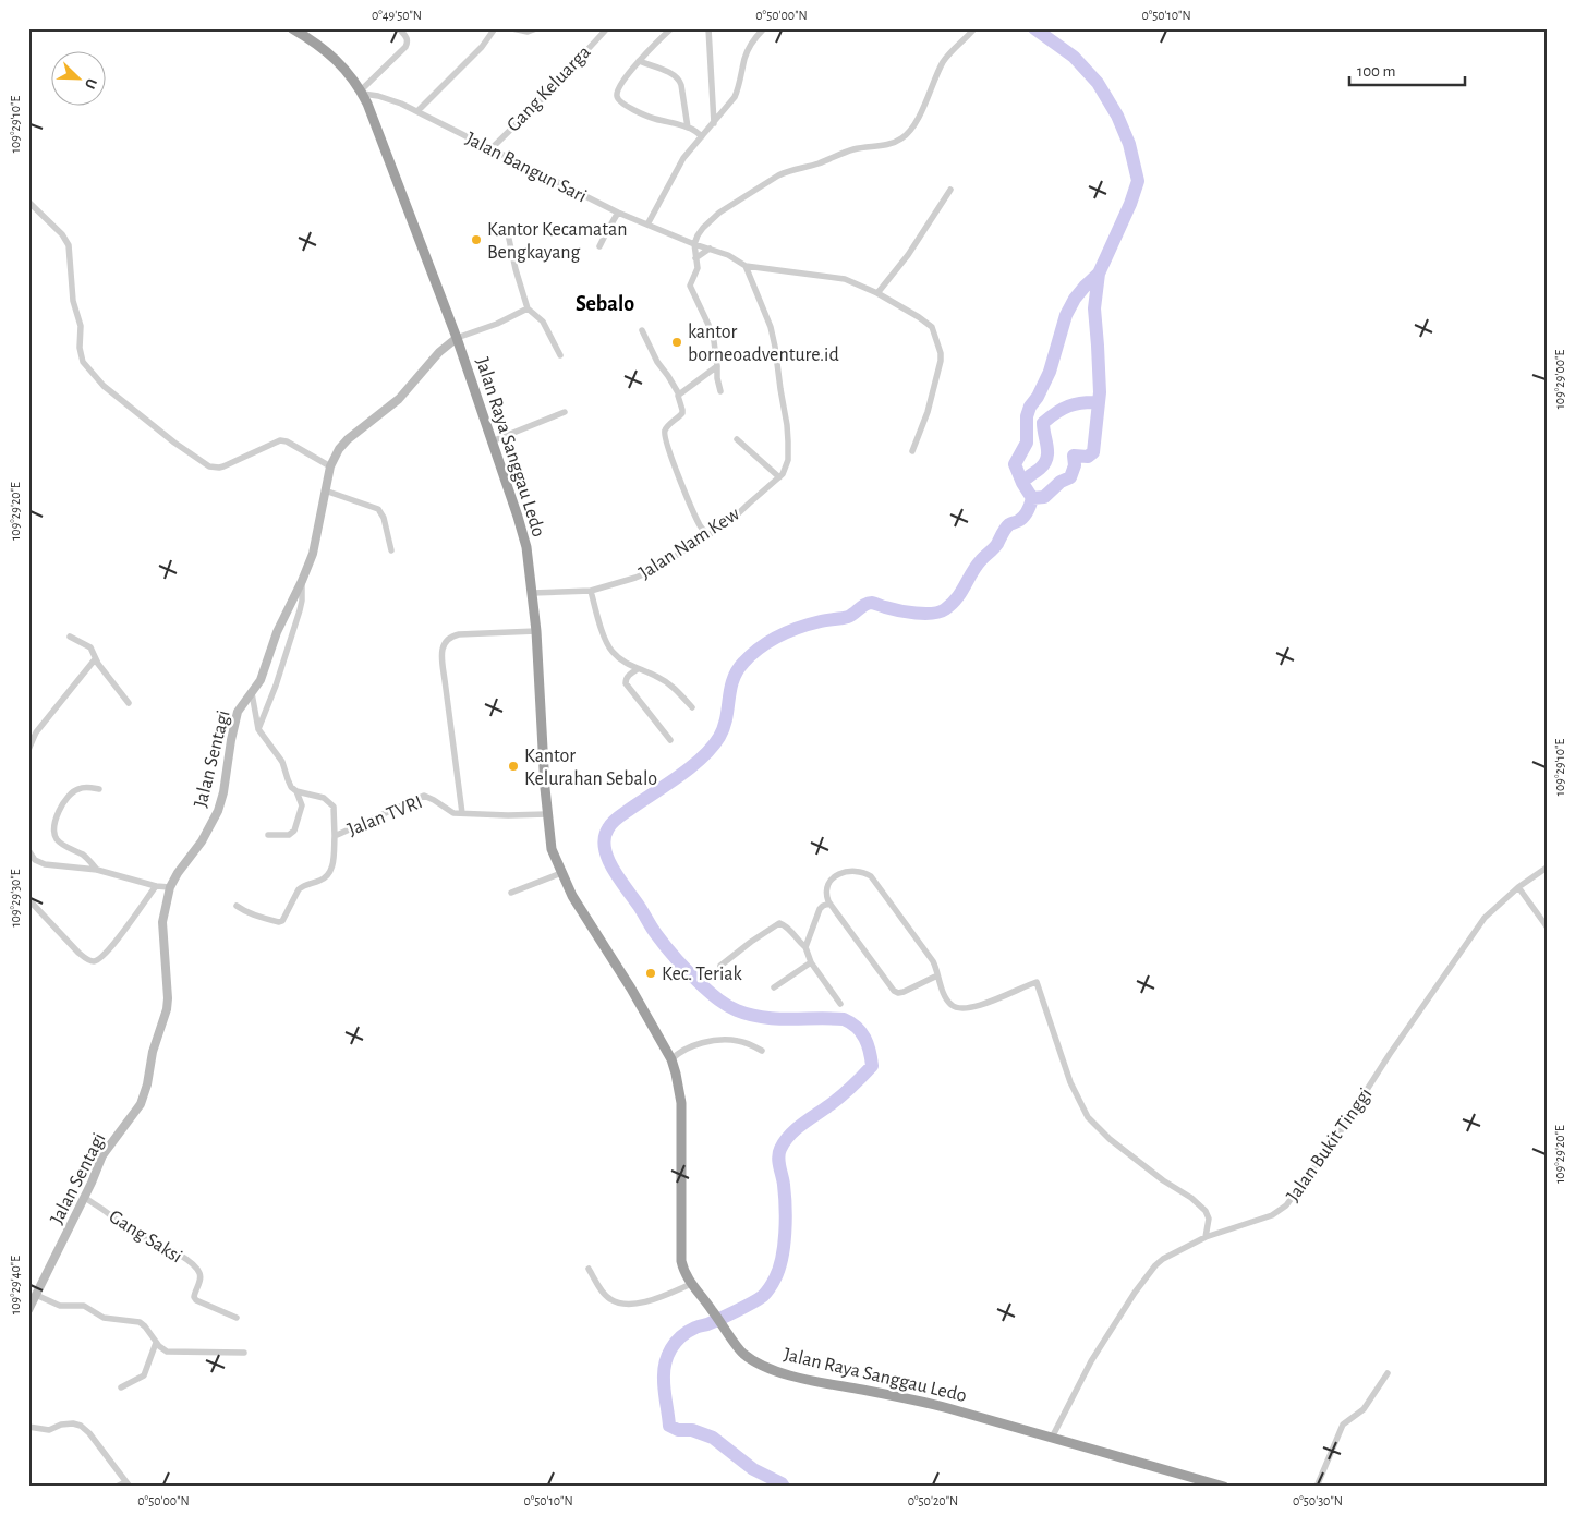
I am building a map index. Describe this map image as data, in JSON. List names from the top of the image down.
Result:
{
  "streets": {
    "highway": ["Jalan Raya Sanggau Ledo"],
    "main road": ["Jalan Sentagi"],
    "street": [
      "Gang Keluarga",
      "Jalan Bangun Sari",
      "Jalan Nam Kew",
      "Jalan TVRI",
      "Jalan Bukit Tinggi",
      "Gang Saksi"
    ]
  },
  "crossings": [
    ["Gang Keluarga", "Jalan Bangun Sari"],
    ["Jalan Bangun Sari", "Jalan Raya Sanggau Ledo"],
    ["Jalan Bangun Sari", "Jalan Nam Kew"],
    ["Jalan Raya Sanggau Ledo", "Jalan Nam Kew"],
    ["Jalan Raya Sanggau Ledo", "Jalan Sentagi"],
    ["Jalan Raya Sanggau Ledo", "Jalan TVRI"],
    ["Jalan Raya Sanggau Ledo", "Jalan Bukit Tinggi"],
    ["Jalan Sentagi", "Gang Saksi"]
  ],
  "districts": ["Sebalo"],
  "places": [
    "Kantor Kecamatan Bengkayang",
    "kantor borneoadventure.id",
    "Kantor Kelurahan Sebalo",
    "Kec. Teriak"
  ],
  "scale_bar": "100 m",
  "north": "bottom right",
  "coordinates": [
    "0°49'50\"N",
    "0°50'00\"N",
    "0°50'10\"N",
    "109°29'10\"E",
    "109°29'00\"E",
    "109°29'20\"E",
    "109°29'30\"E",
    "109°29'40\"E",
    "0°50'20\"N",
    "0°50'30\"N"
  ]
}
